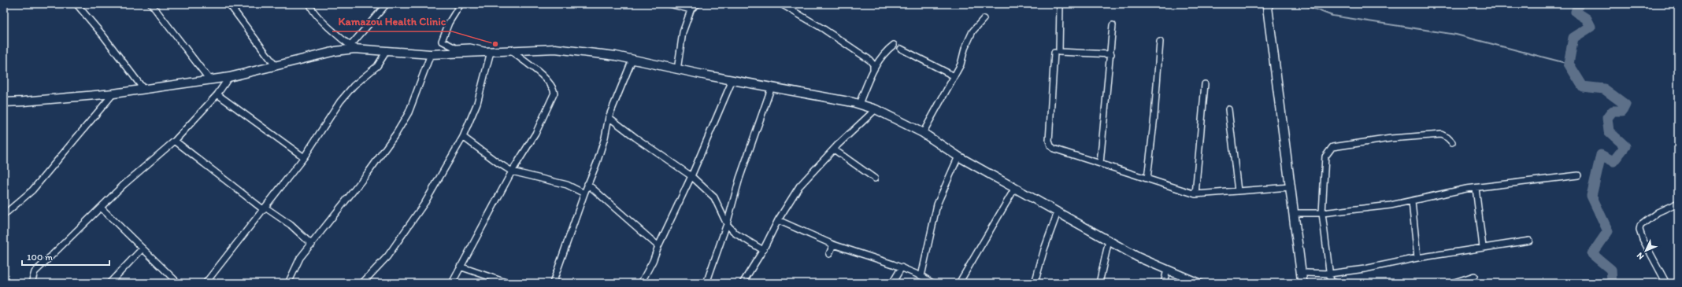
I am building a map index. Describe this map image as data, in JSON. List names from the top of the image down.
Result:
{
  "places": ["Kamazou Health Clinic"],
  "scale_bar": "100 m",
  "north": "bottom left"
}
